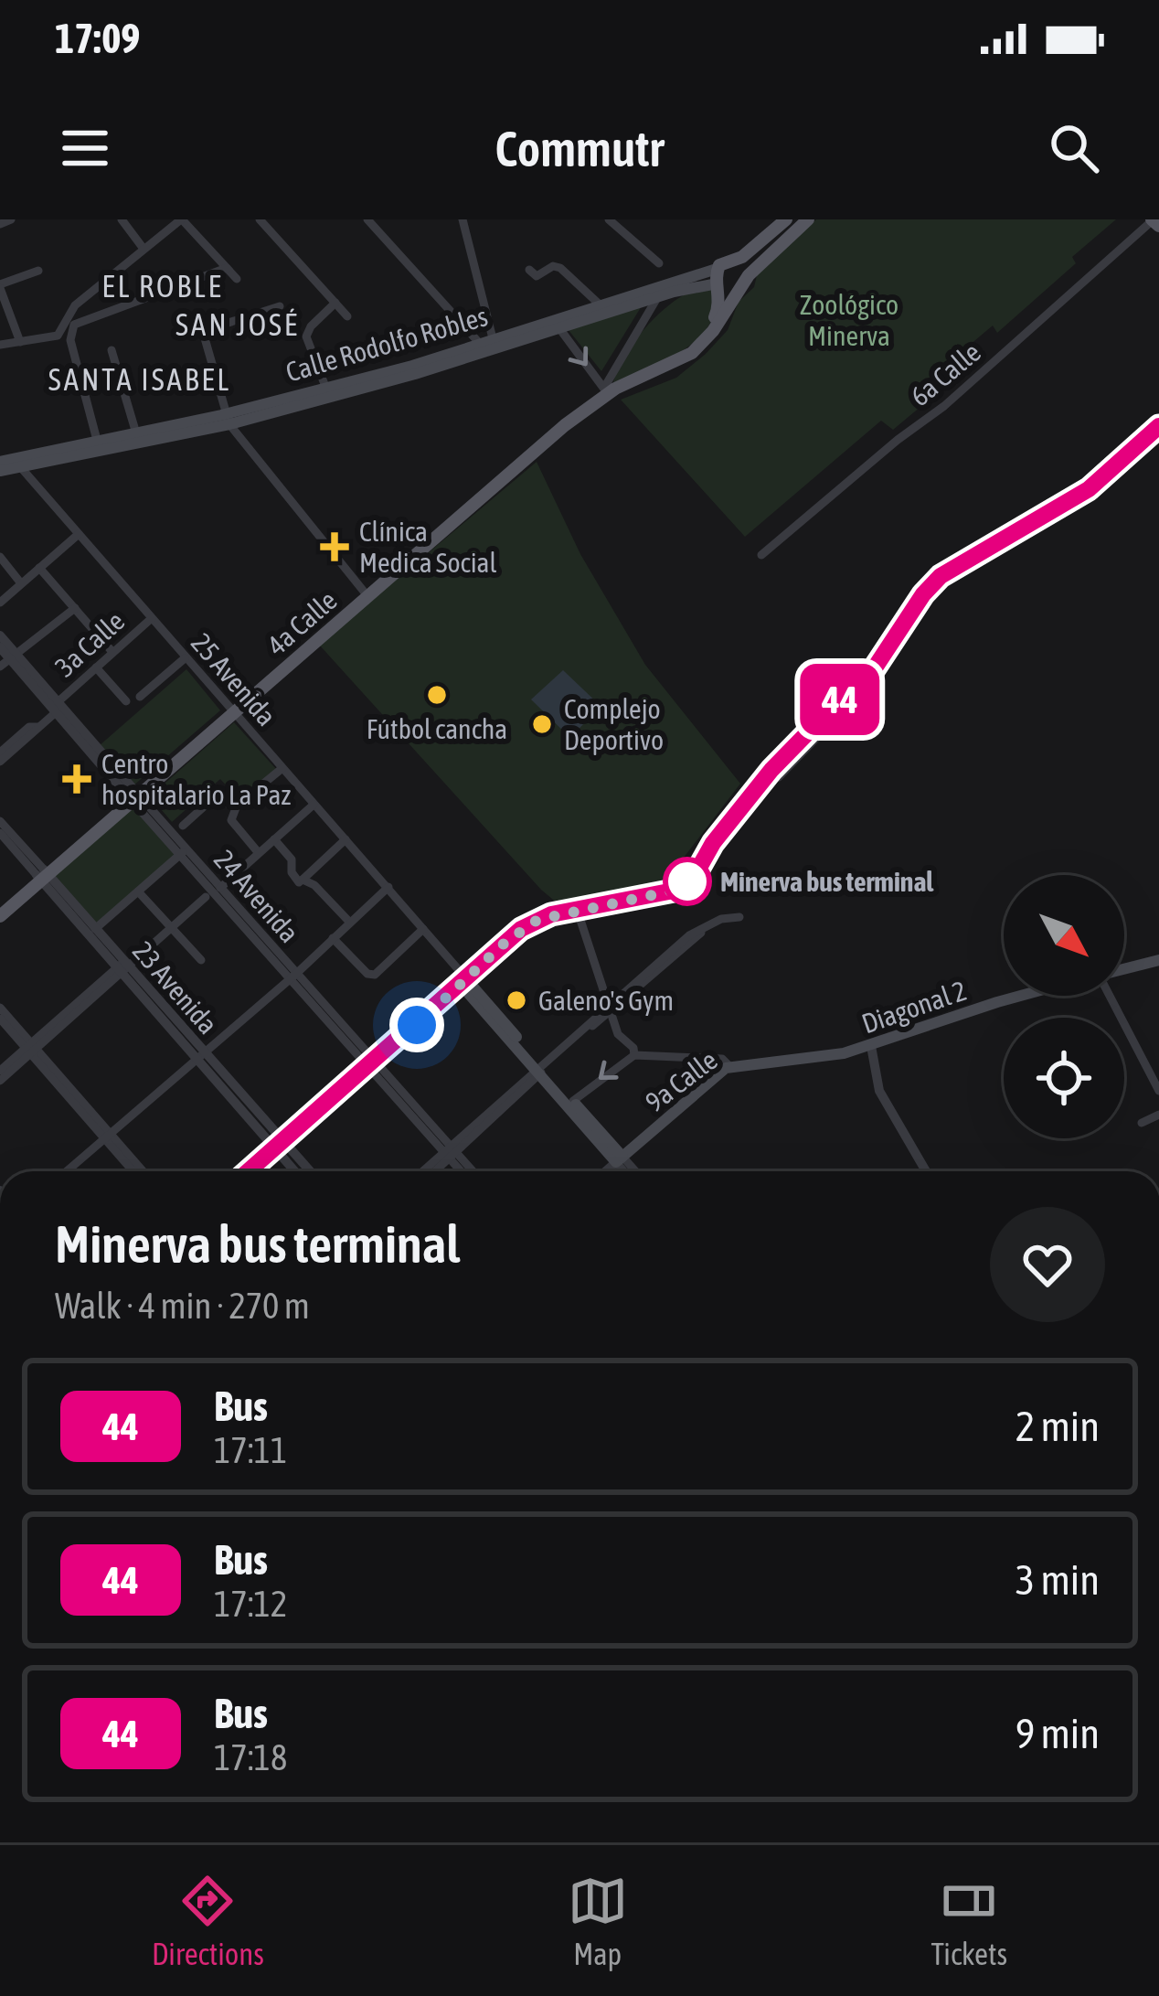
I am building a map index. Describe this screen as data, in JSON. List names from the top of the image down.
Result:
{
  "streets": {
    "main road": [
      "Calle Rodolfo Robles",
      "4a Calle",
      "25 Avenida",
      "Diagonal 2",
      "9a Calle"
    ],
    "street": [
      "6a Calle",
      "3a Calle",
      "24 Avenida",
      "23 Avenida"
    ]
  },
  "crossings": [
    ["Calle Rodolfo Robles", "4a Calle"],
    ["Calle Rodolfo Robles", "25 Avenida"],
    ["4a Calle", "25 Avenida"],
    ["4a Calle", "24 Avenida"],
    ["4a Calle", "23 Avenida"],
    ["3a Calle", "25 Avenida"],
    ["3a Calle", "24 Avenida"],
    ["25 Avenida", "9a Calle"],
    ["Diagonal 2", "9a Calle"]
  ],
  "districts": ["EL ROBLE", "SAN JOSÉ", "SANTA ISABEL"],
  "parks": ["Zoológico Minerva"],
  "places": {
    "health": ["Clínica Medica Social", "Centro hospitalario La Paz"],
    "other": [
      "Fútbol cancha",
      "Complejo Deportivo",
      "Minerva bus terminal",
      "Galeno's Gym"
    ]
  },
  "lines": ["bus line 44"],
  "north": "bottom right",
  "page": {
    "status": "17:09",
    "header": "Commutr",
    "on_map": "44",
    "heading": ["Minerva bus terminal", "Walk · 4 min · 270 m"],
    "list": [
      {
        "mark": "44",
        "name": "Bus",
        "note": "17:11",
        "value": "2 min"
      },
      {
        "mark": "44",
        "name": "Bus",
        "note": "17:12",
        "value": "3 min"
      },
      {
        "mark": "44",
        "name": "Bus",
        "note": "17:18",
        "value": "9 min"
      }
    ],
    "tabs": ["Directions", "Map", "Tickets"]
  }
}
